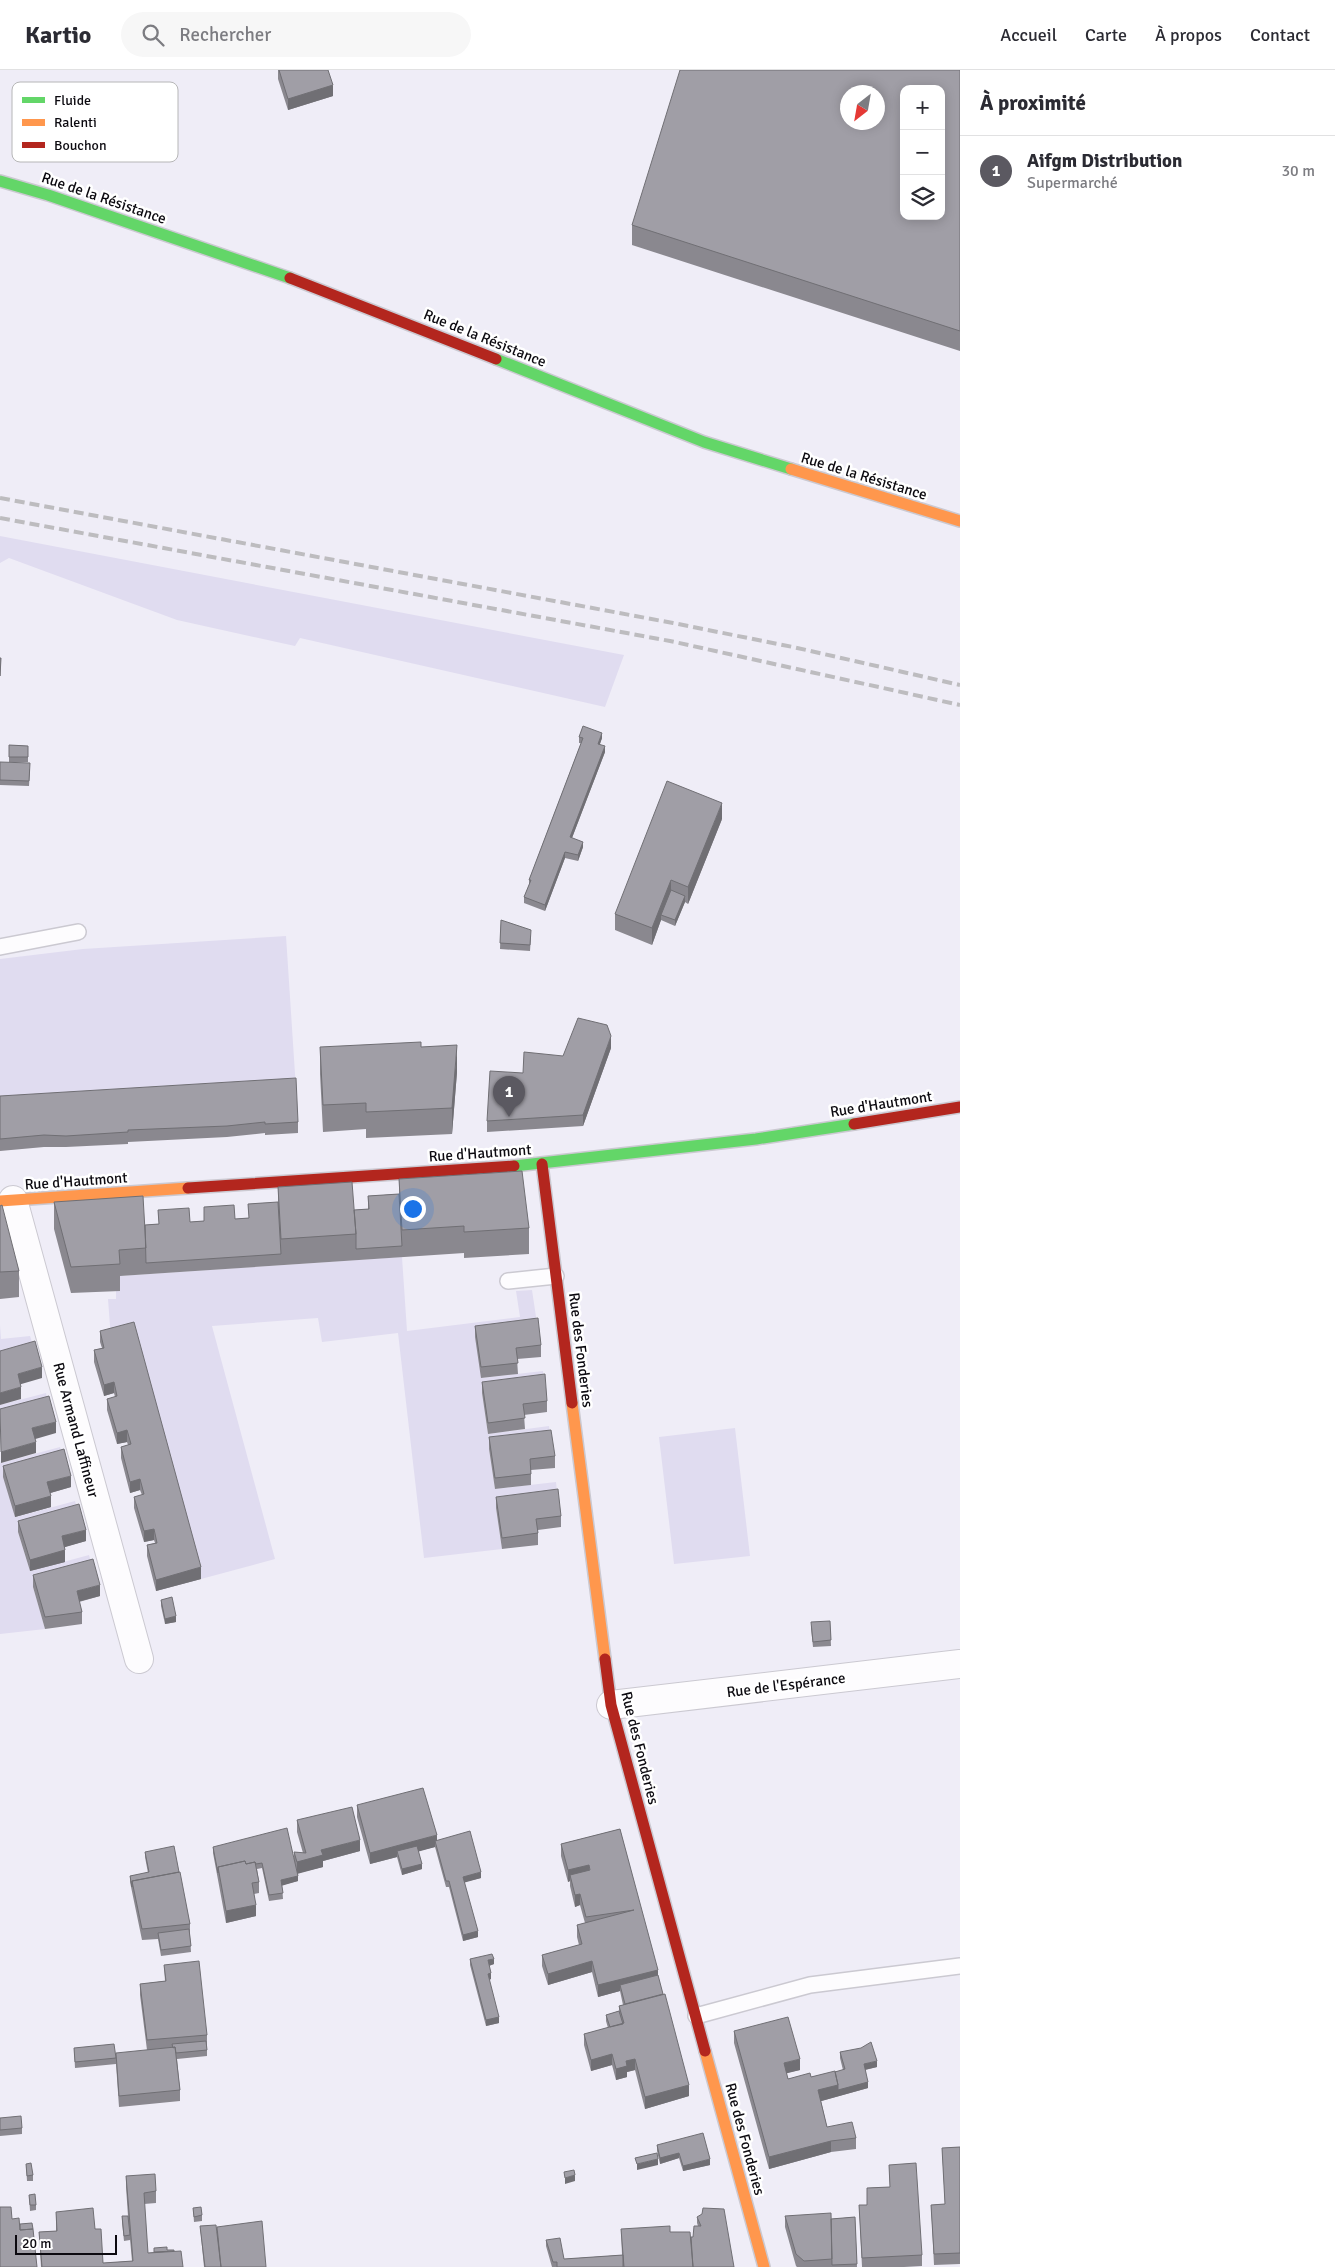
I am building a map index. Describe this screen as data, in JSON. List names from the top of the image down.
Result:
{
  "streets": {
    "street": [
      "Rue de la Résistance",
      "Rue d'Hautmont",
      "Rue des Fonderies",
      "Rue Armand Laffineur",
      "Rue de l'Espérance"
    ]
  },
  "crossings": [
    ["Rue d'Hautmont", "Rue des Fonderies"],
    ["Rue d'Hautmont", "Rue Armand Laffineur"],
    ["Rue des Fonderies", "Rue de l'Espérance"]
  ],
  "legend": ["Fluide", "Ralenti", "Bouchon"],
  "scale_bar": "20 m",
  "north": "bottom left",
  "page": {
    "header": "Kartio",
    "search": "Rechercher",
    "nav": [
      "Accueil",
      "Carte",
      "À propos",
      "Contact"
    ],
    "heading": "À proximité",
    "map_buttons": ["+", "−"],
    "list": [
      {
        "mark": "1",
        "name": "Aifgm Distribution",
        "note": "Supermarché",
        "value": "30 m"
      }
    ],
    "pins": "1",
    "scale": "20 m"
  }
}
